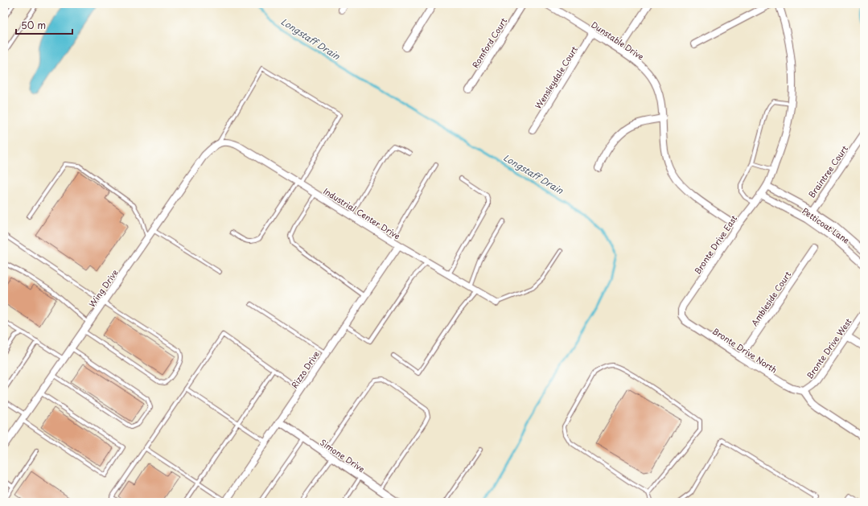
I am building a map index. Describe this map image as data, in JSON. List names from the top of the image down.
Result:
{
  "streets": {
    "street": [
      "Dunstable Drive",
      "Romford Court",
      "Wensleydale Court",
      "Braintree Court",
      "Industrial Center Drive",
      "Petticoat Lane",
      "Bronte Drive East",
      "Wing Drive",
      "Ambleside Court",
      "Bronte Drive West",
      "Bronte Drive North",
      "Rizzo Drive",
      "Simone Drive"
    ]
  },
  "crossings": [
    ["Dunstable Drive", "Wensleydale Court"],
    ["Dunstable Drive", "Bronte Drive East"],
    ["Braintree Court", "Petticoat Lane"],
    ["Industrial Center Drive", "Wing Drive"],
    ["Industrial Center Drive", "Rizzo Drive"],
    ["Petticoat Lane", "Bronte Drive East"],
    ["Bronte Drive East", "Bronte Drive North"],
    ["Ambleside Court", "Bronte Drive North"],
    ["Bronte Drive West", "Bronte Drive North"],
    ["Rizzo Drive", "Simone Drive"]
  ],
  "water": ["Longstaff Drain"],
  "scale_bar": "50 m"
}
